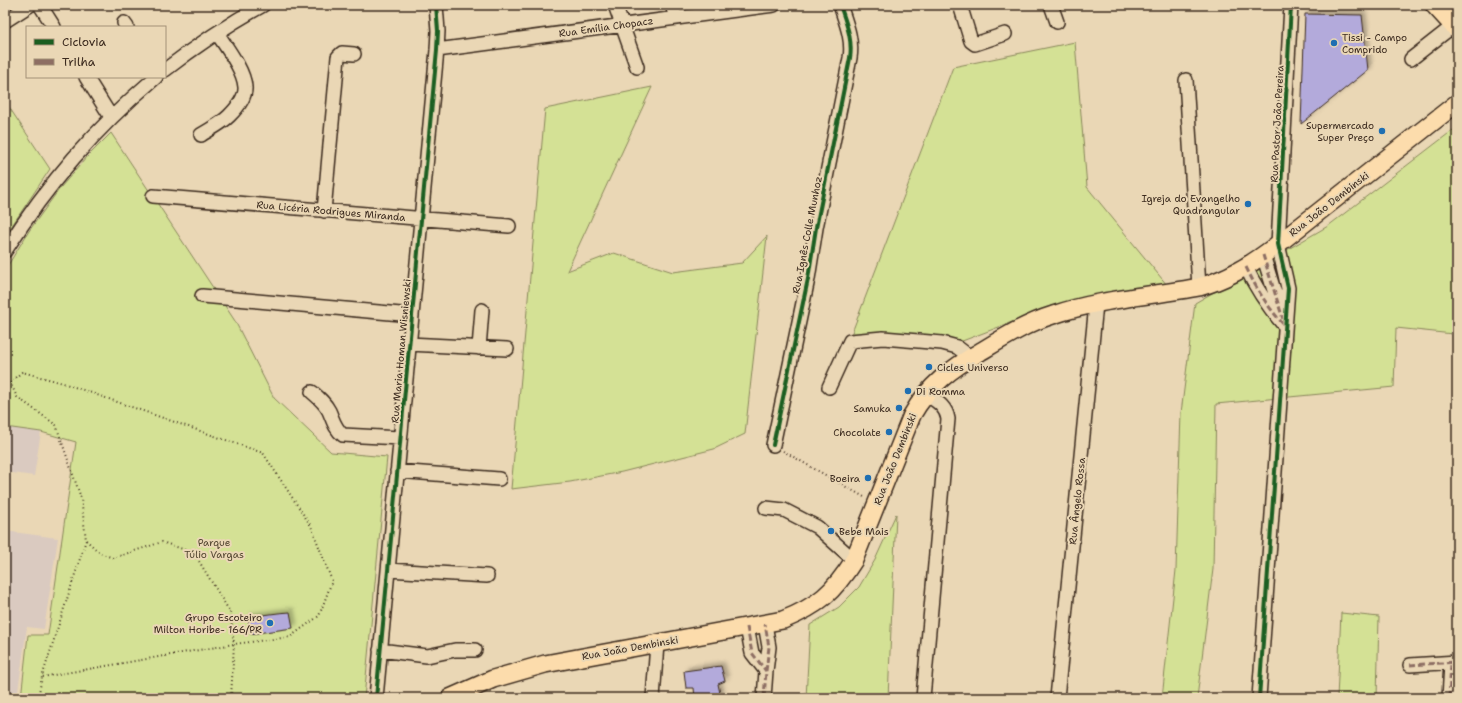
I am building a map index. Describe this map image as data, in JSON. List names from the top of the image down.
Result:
{
  "streets": {
    "main road": ["Rua João Dembinski"],
    "street": [
      "Rua Emília Chopacz",
      "Rua Pastor João Pereira",
      "Rua Licéria Rodrigues Miranda",
      "Rua Ignês Colle Munhoz",
      "Rua Maria Homan Wisniewski",
      "Rua Ângelo Rossa"
    ]
  },
  "crossings": [
    ["Rua Emília Chopacz", "Rua Maria Homan Wisniewski"],
    ["Rua Pastor João Pereira", "Rua João Dembinski"],
    ["Rua João Dembinski", "Rua Ângelo Rossa"],
    ["Rua Licéria Rodrigues Miranda", "Rua Maria Homan Wisniewski"]
  ],
  "parks": ["Parque Túlio Vargas"],
  "places": [
    "Tissi - Campo Comprido",
    "Supermercado Super Preço",
    "Igreja do Evangelho Quadrangular",
    "Cicles Universo",
    "Di Romma",
    "Samuka",
    "Chocolate",
    "Boeira",
    "Bebe Mais",
    "Grupo Escoteiro Milton Horibe- 166/PR"
  ],
  "legend": ["Ciclovia", "Trilha"]
}
